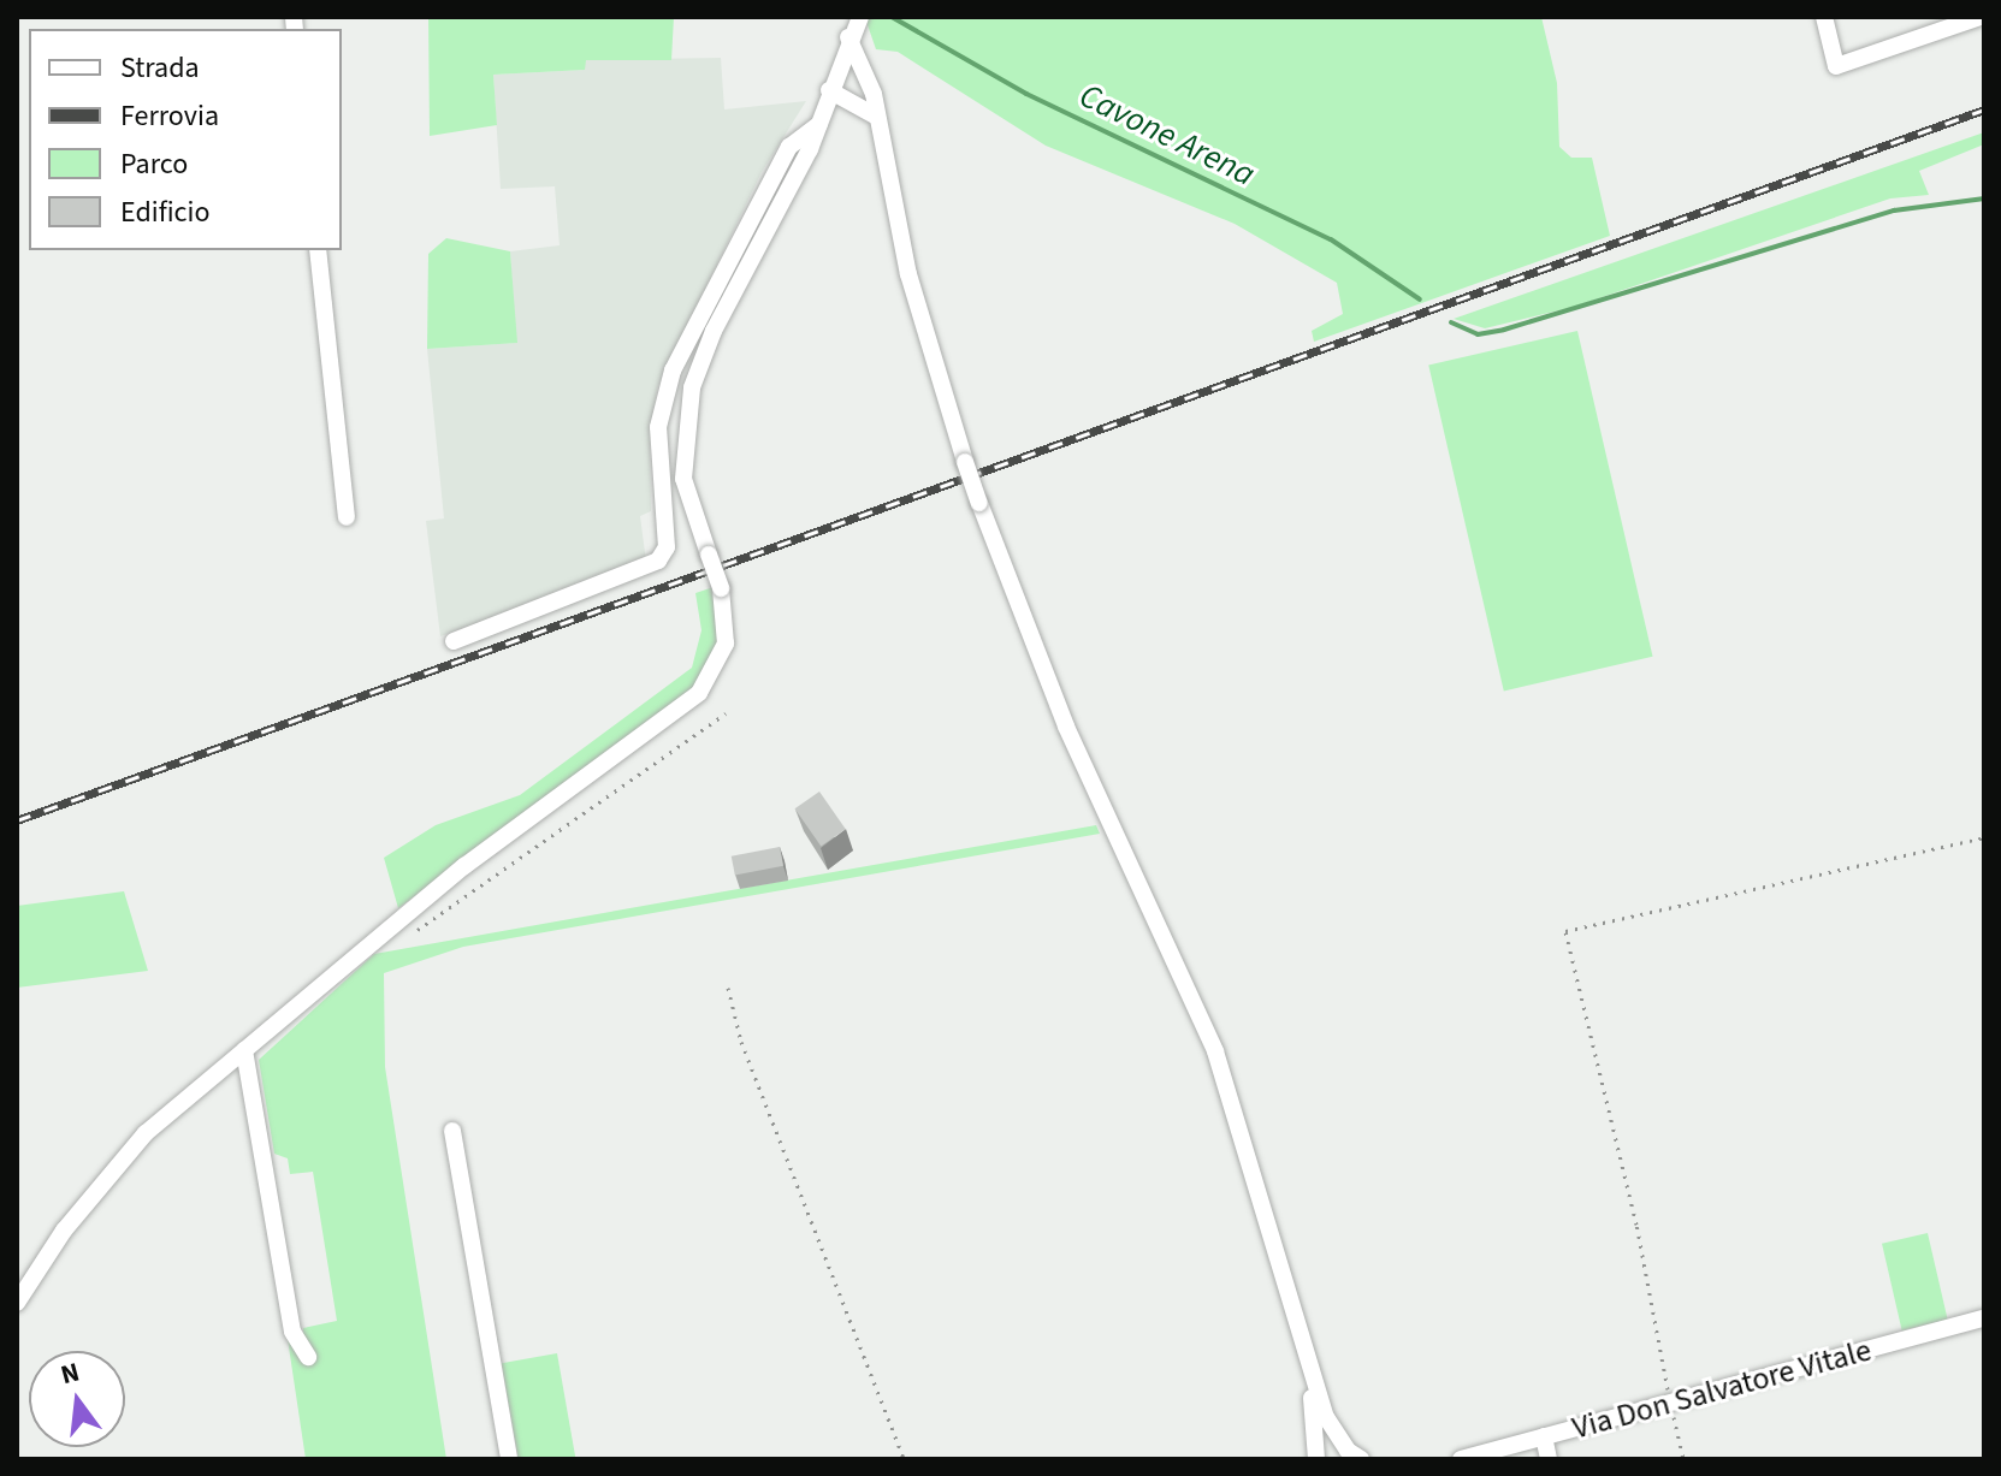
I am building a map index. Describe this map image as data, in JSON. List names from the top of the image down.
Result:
{
  "streets": {
    "street": ["Via Don Salvatore Vitale"]
  },
  "water": ["Cavone Arena"],
  "legend": [
    "Strada",
    "Ferrovia",
    "Parco",
    "Edificio"
  ],
  "north": "top"
}
